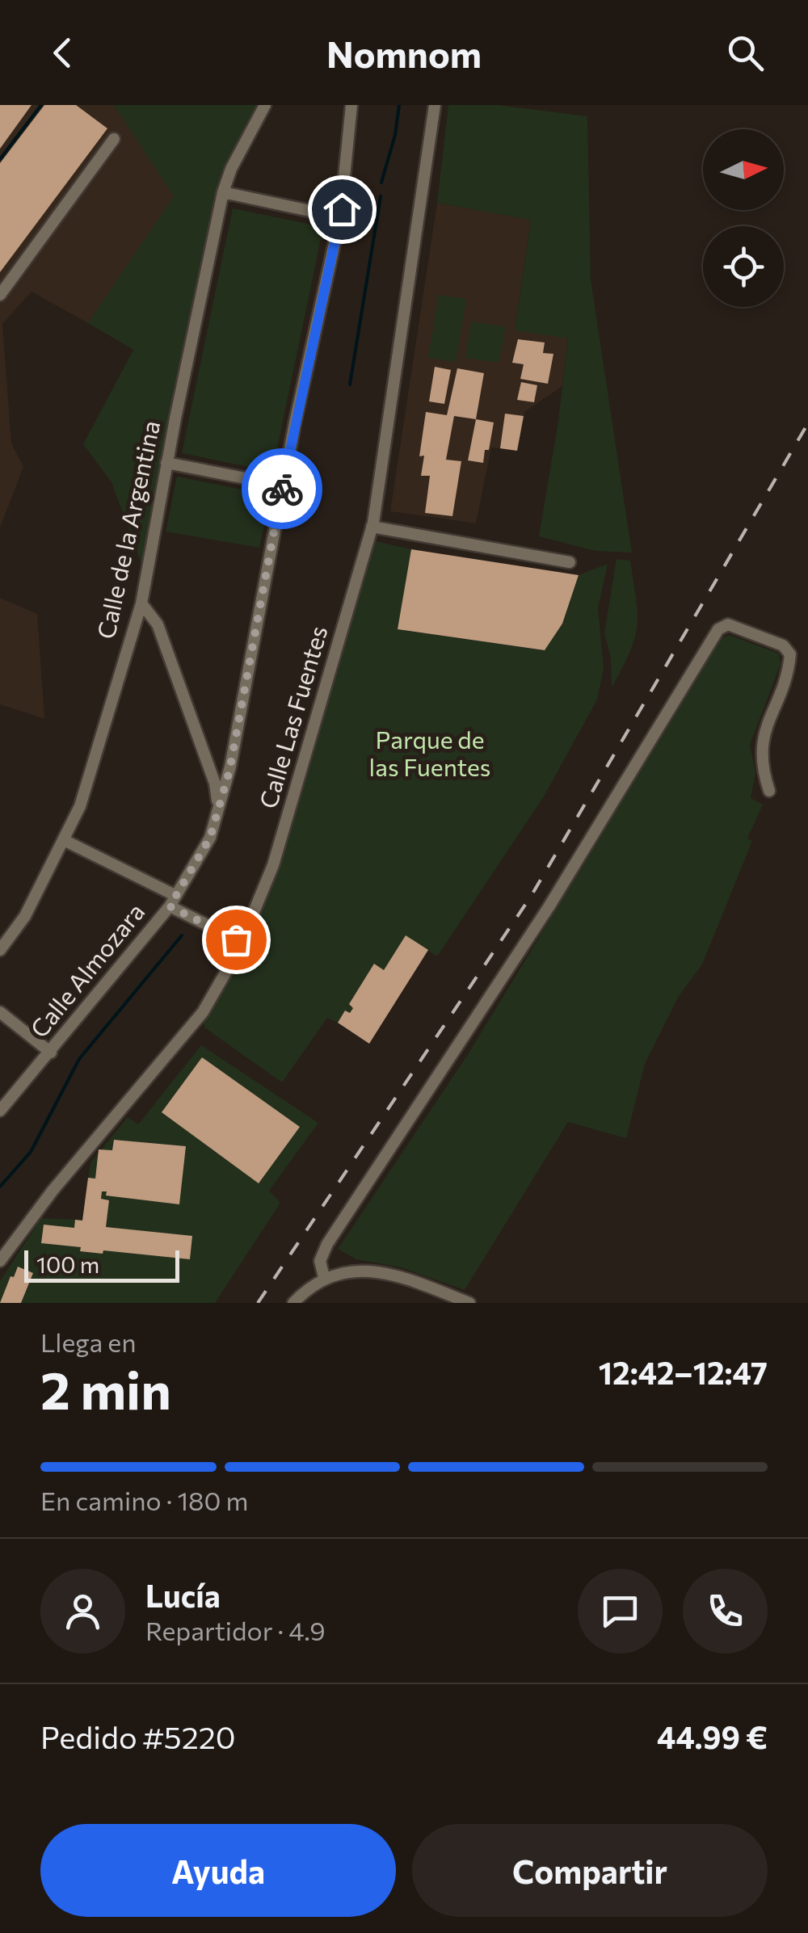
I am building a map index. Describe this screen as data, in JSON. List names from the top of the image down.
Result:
{
  "streets": {
    "street": ["Calle de la Argentina", "Calle Las Fuentes", "Calle Almozara"]
  },
  "parks": ["Parque de las Fuentes"],
  "scale_bar": "100 m",
  "north": "right",
  "page": {
    "header": "Nomnom",
    "scale": "100 m",
    "heading": ["2 min", "Llega en", "12:42–12:47"],
    "panel": [
      "Lucía",
      "Repartidor · 4.9",
      "Pedido #5220",
      "44.99 €"
    ],
    "bar": "En camino · 180 m",
    "buttons": ["Ayuda", "Compartir"]
  }
}
